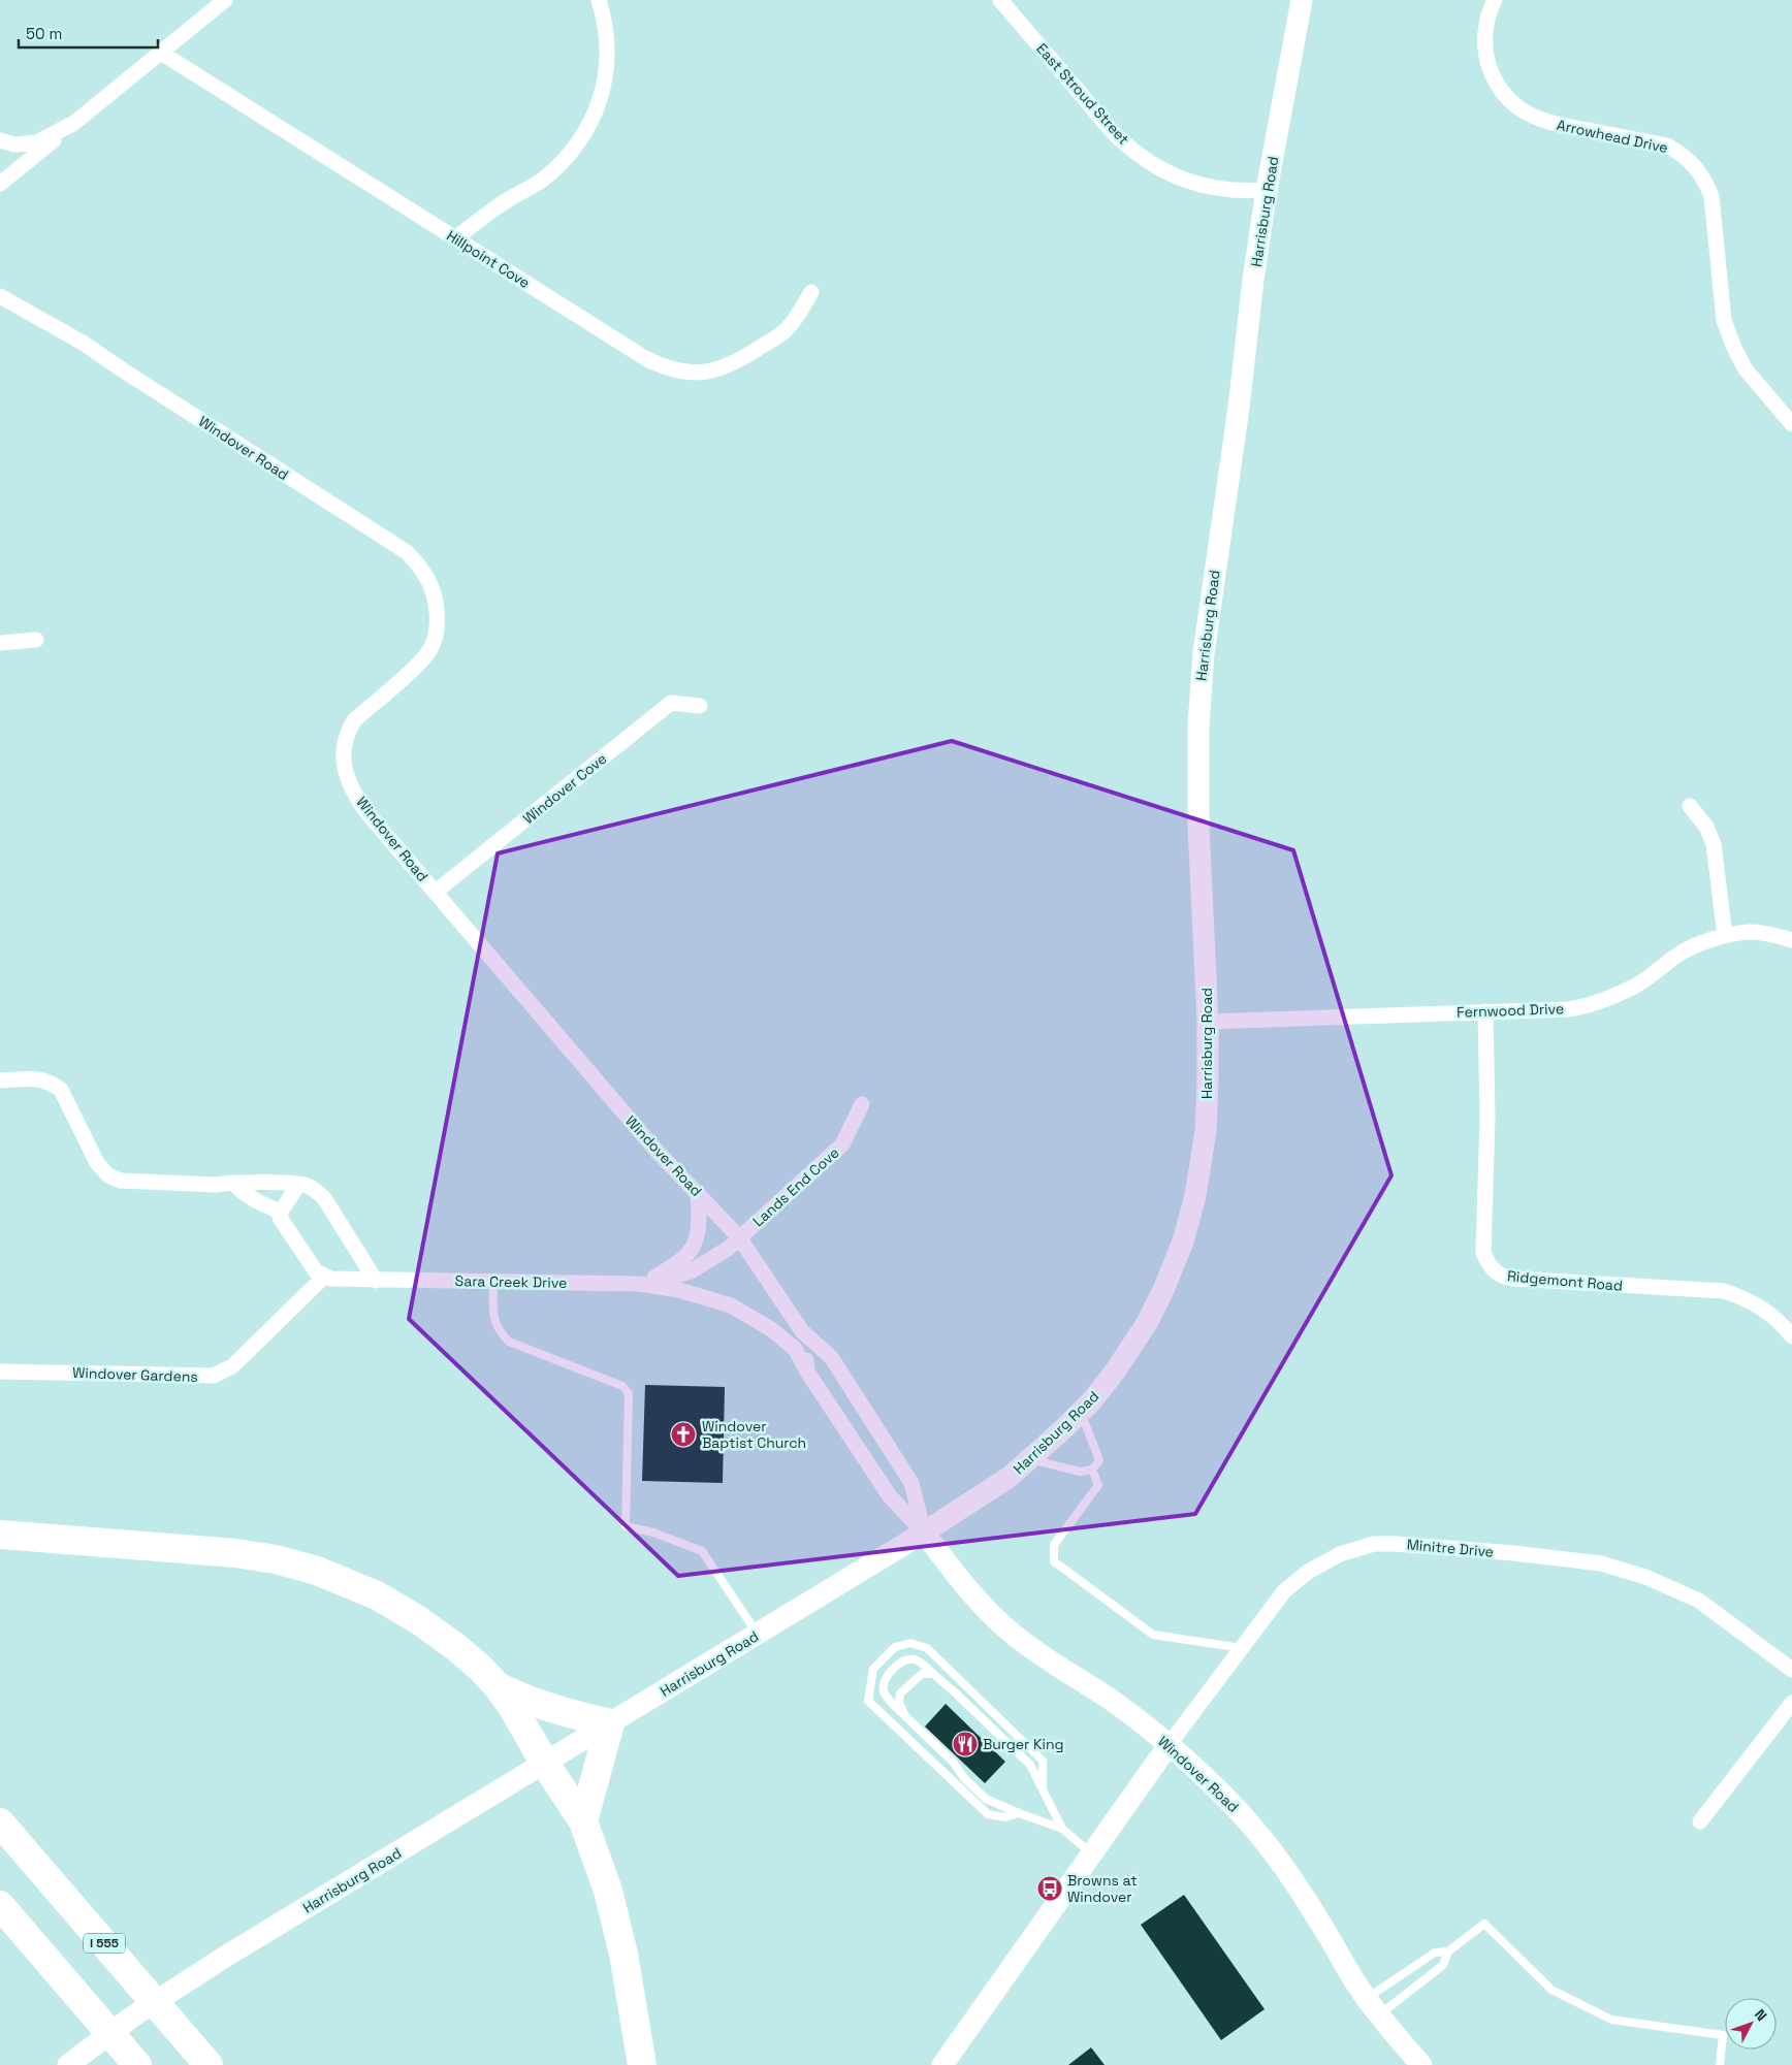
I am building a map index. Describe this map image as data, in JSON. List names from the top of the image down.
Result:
{
  "streets": {
    "highway": ["I 555"],
    "main road": ["Harrisburg Road", "Windover Road"],
    "street": [
      "East Stroud Street",
      "Arrowhead Drive",
      "Hillpoint Cove",
      "Windover Cove",
      "Fernwood Drive",
      "Lands End Cove",
      "Ridgemont Road",
      "Sara Creek Drive",
      "Windover Gardens",
      "Minitre Drive"
    ]
  },
  "crossings": [
    ["East Stroud Street", "Harrisburg Road"],
    ["Harrisburg Road", "Windover Road"],
    ["Harrisburg Road", "Fernwood Drive"],
    ["Windover Road", "Windover Cove"],
    ["Windover Road", "Lands End Cove"],
    ["Windover Road", "Sara Creek Drive"],
    ["Windover Road", "Minitre Drive"],
    ["Fernwood Drive", "Ridgemont Road"],
    ["Lands End Cove", "Sara Creek Drive"]
  ],
  "places": {
    "church": ["Windover Baptist Church"],
    "restaurant": ["Burger King"],
    "bus stop": ["Browns at Windover"]
  },
  "scale_bar": "50 m",
  "north": "top right"
}
